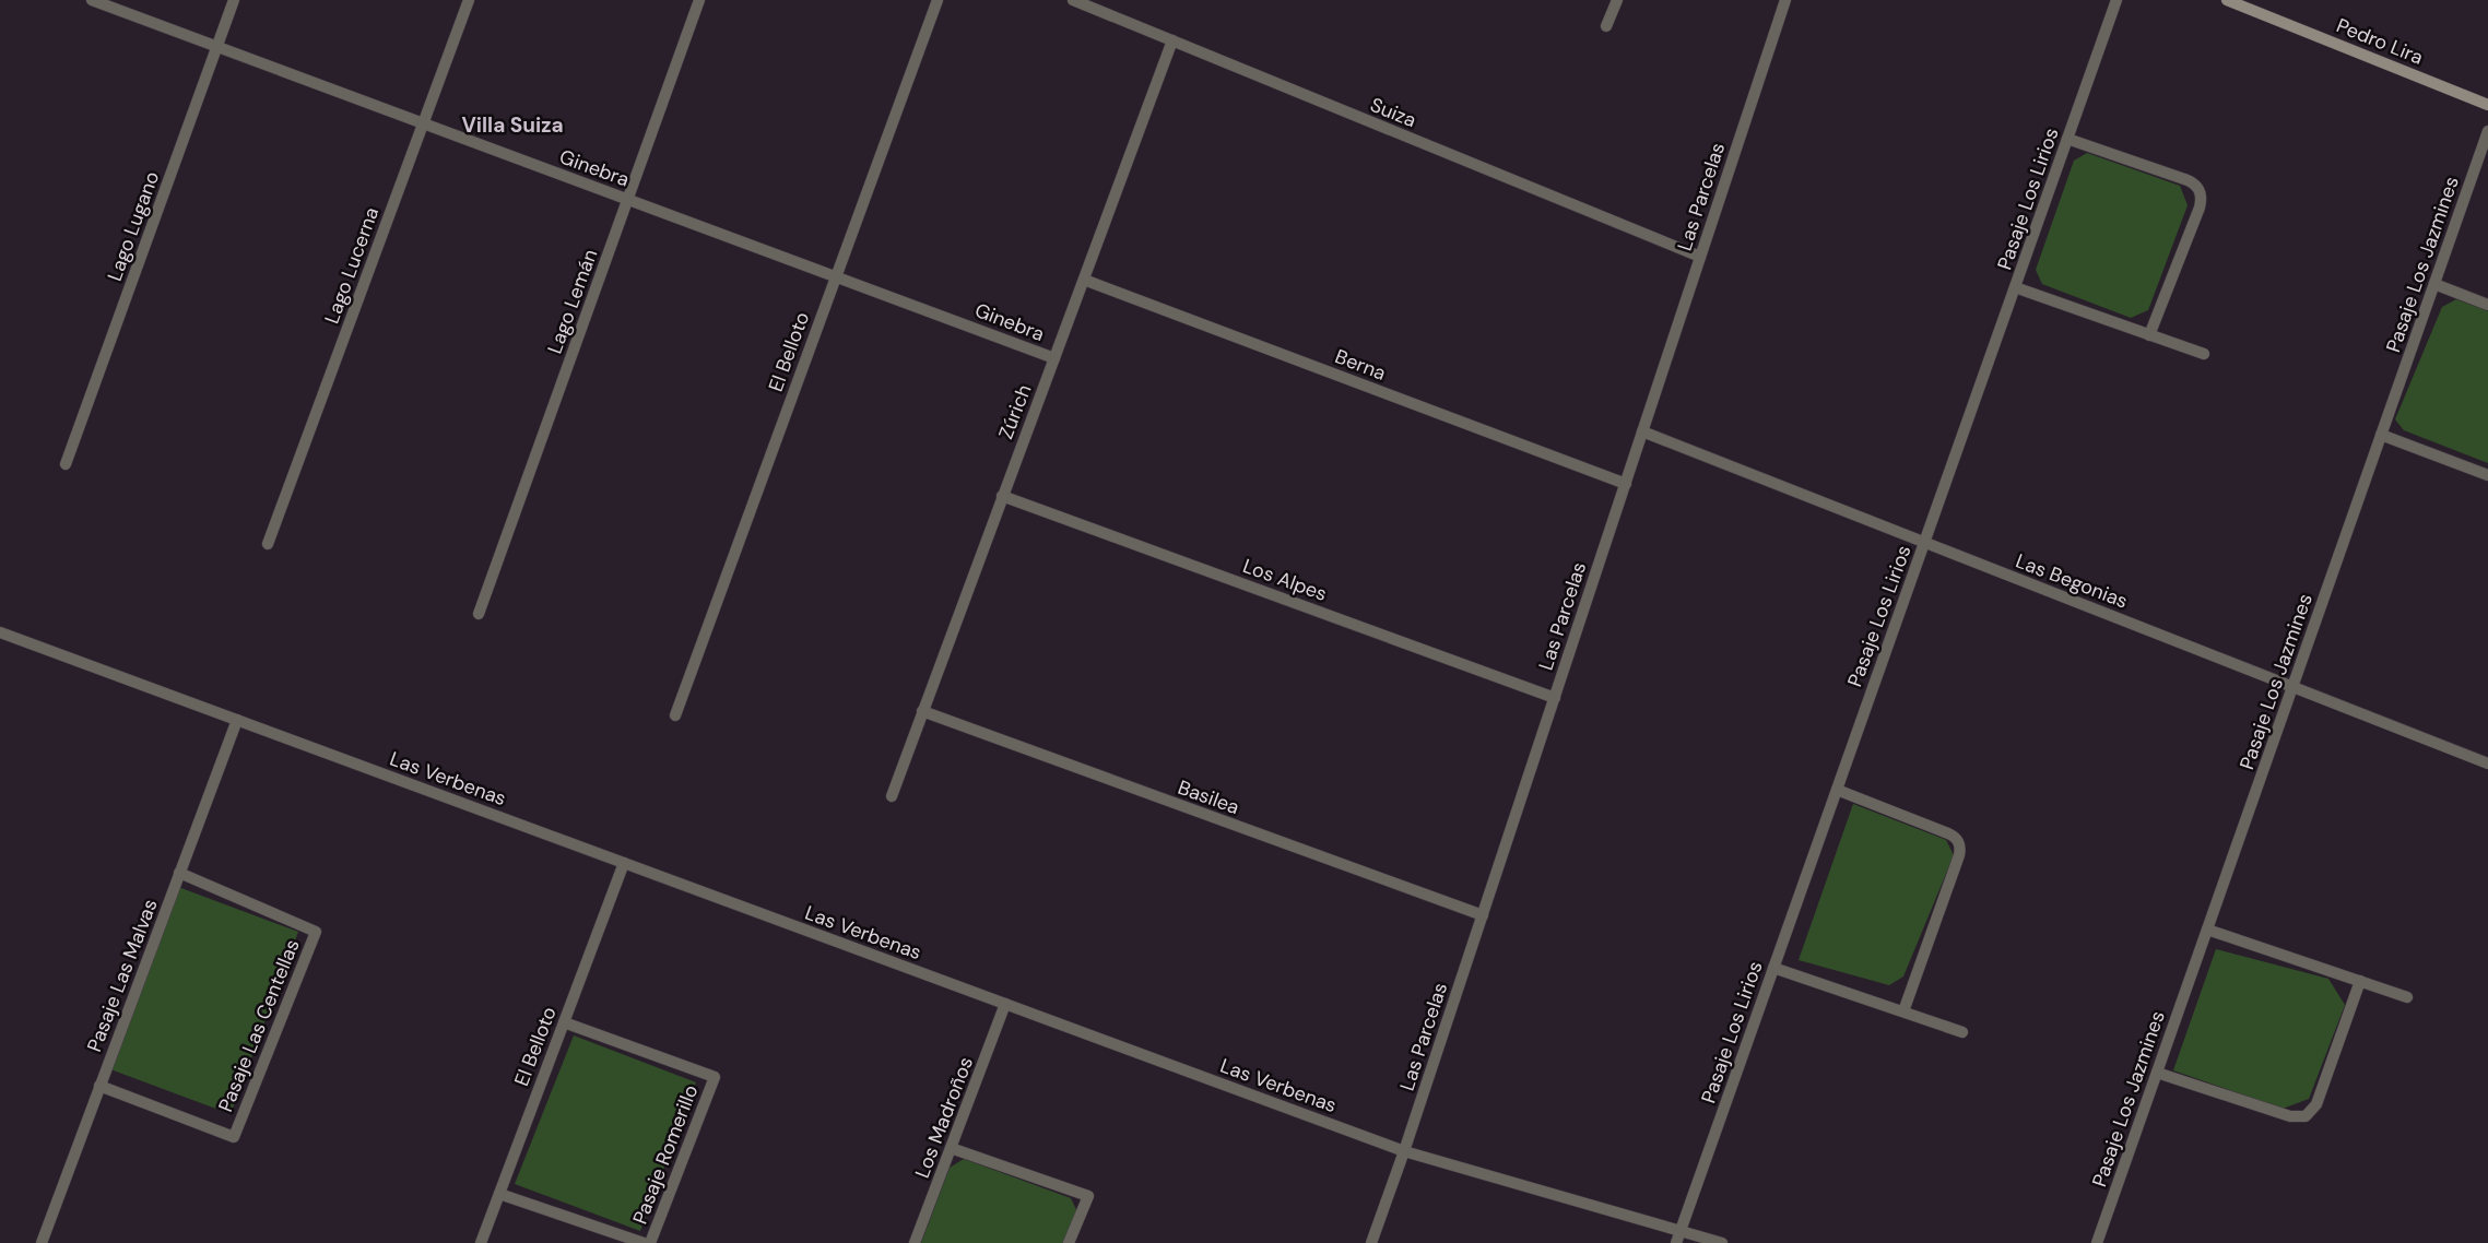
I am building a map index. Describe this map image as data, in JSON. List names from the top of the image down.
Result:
{
  "streets": {
    "street": [
      "Pedro Lira",
      "Suiza",
      "Ginebra",
      "Las Parcelas",
      "Pasaje Los Lirios",
      "Lago Lugano",
      "Pasaje Los Jazmines",
      "Lago Lucerna",
      "Lago Lemán",
      "El Belloto",
      "Berna",
      "Zúrich",
      "Los Alpes",
      "Las Begonias",
      "Las Verbenas",
      "Basilea",
      "Pasaje Las Malvas",
      "Pasaje Las Centellas",
      "Los Madroños",
      "Pasaje Romerillo"
    ]
  },
  "crossings": [
    ["Suiza", "Las Parcelas"],
    ["Suiza", "Zúrich"],
    ["Ginebra", "Lago Lugano"],
    ["Ginebra", "Lago Lucerna"],
    ["Ginebra", "Lago Lemán"],
    ["Ginebra", "El Belloto"],
    ["Ginebra", "Zúrich"],
    ["Las Parcelas", "Berna"],
    ["Las Parcelas", "Los Alpes"],
    ["Las Parcelas", "Las Begonias"],
    ["Las Parcelas", "Las Verbenas"],
    ["Las Parcelas", "Basilea"],
    ["Pasaje Los Lirios", "Las Begonias"],
    ["Pasaje Los Lirios", "Las Verbenas"],
    ["Pasaje Los Jazmines", "Las Begonias"],
    ["El Belloto", "Las Verbenas"],
    ["El Belloto", "Pasaje Romerillo"],
    ["Berna", "Zúrich"],
    ["Zúrich", "Los Alpes"],
    ["Zúrich", "Basilea"],
    ["Las Verbenas", "Pasaje Las Malvas"],
    ["Las Verbenas", "Los Madroños"],
    ["Pasaje Las Malvas", "Pasaje Las Centellas"]
  ],
  "districts": ["Villa Suiza"]
}
